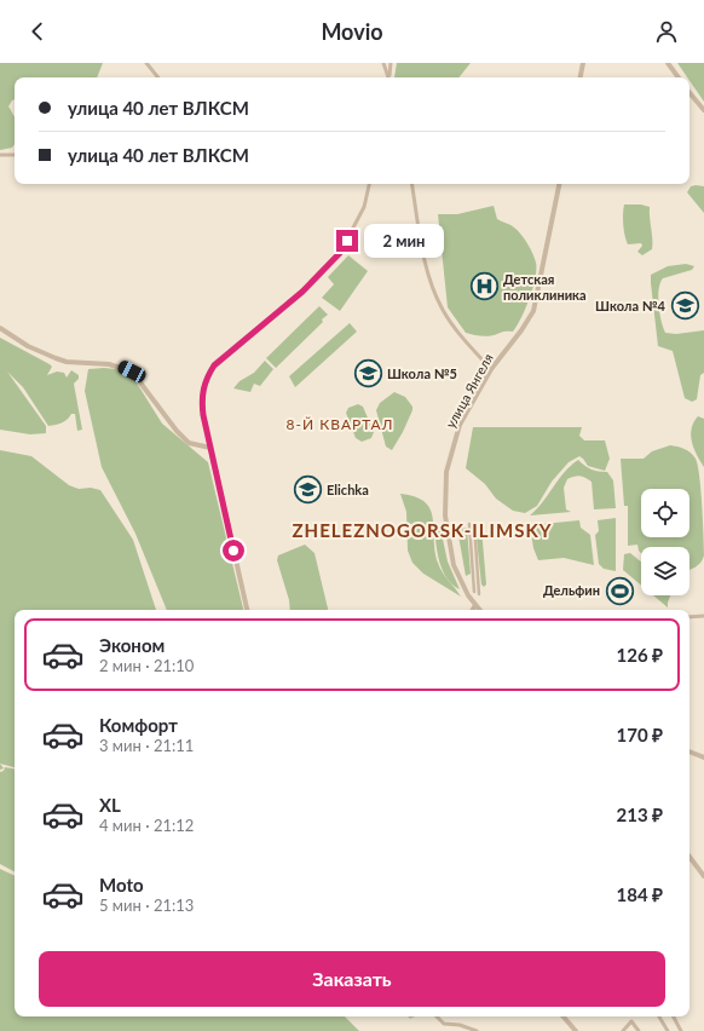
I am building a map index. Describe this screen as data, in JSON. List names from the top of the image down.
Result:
{
  "streets": {
    "street": ["улица Янгеля"]
  },
  "districts": ["8-Й КВАРТАЛ", "ZHELEZNOGORSK-ILIMSKY"],
  "places": {
    "hospital": ["Детская поликлиника"],
    "school or university": ["Школа №4", "Школа №5", "Elichka"],
    "sports": ["Дельфин"]
  },
  "page": {
    "header": "Movio",
    "banner": ["улица 40 лет ВЛКСМ", "улица 40 лет ВЛКСМ"],
    "bubble": "2 мин",
    "list": [
      {
        "name": "Эконом",
        "note": "2 мин · 21:10",
        "value": "126 ₽"
      },
      {
        "name": "Комфорт",
        "note": "3 мин · 21:11",
        "value": "170 ₽"
      },
      {
        "name": "XL",
        "note": "4 мин · 21:12",
        "value": "213 ₽"
      },
      {
        "name": "Moto",
        "note": "5 мин · 21:13",
        "value": "184 ₽"
      }
    ],
    "buttons": "Заказать"
  }
}
